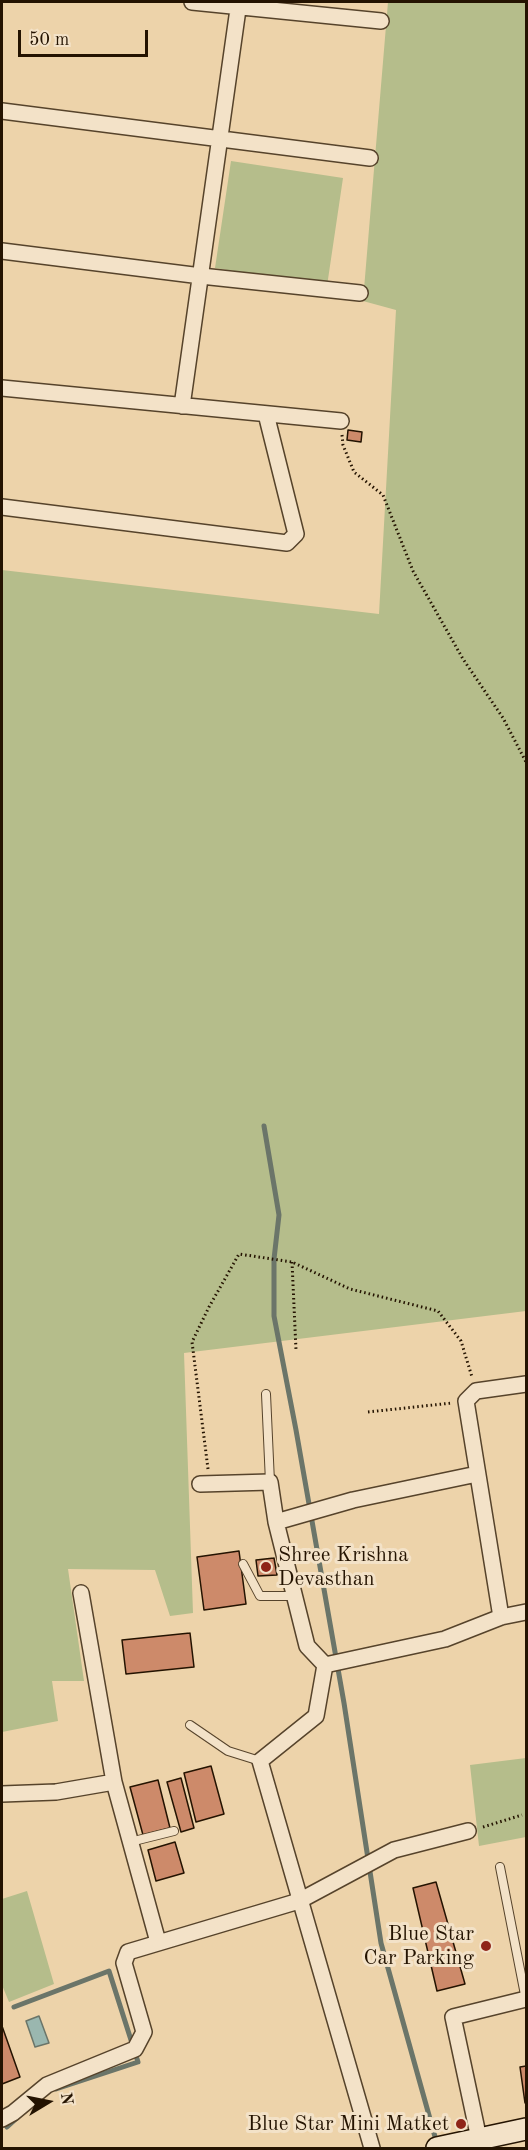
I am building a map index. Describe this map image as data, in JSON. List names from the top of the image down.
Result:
{
  "places": ["Shree Krishna Devasthan", "Blue Star Car Parking", "Blue Star Mini Matket"],
  "scale_bar": "50 m",
  "north": "right"
}
